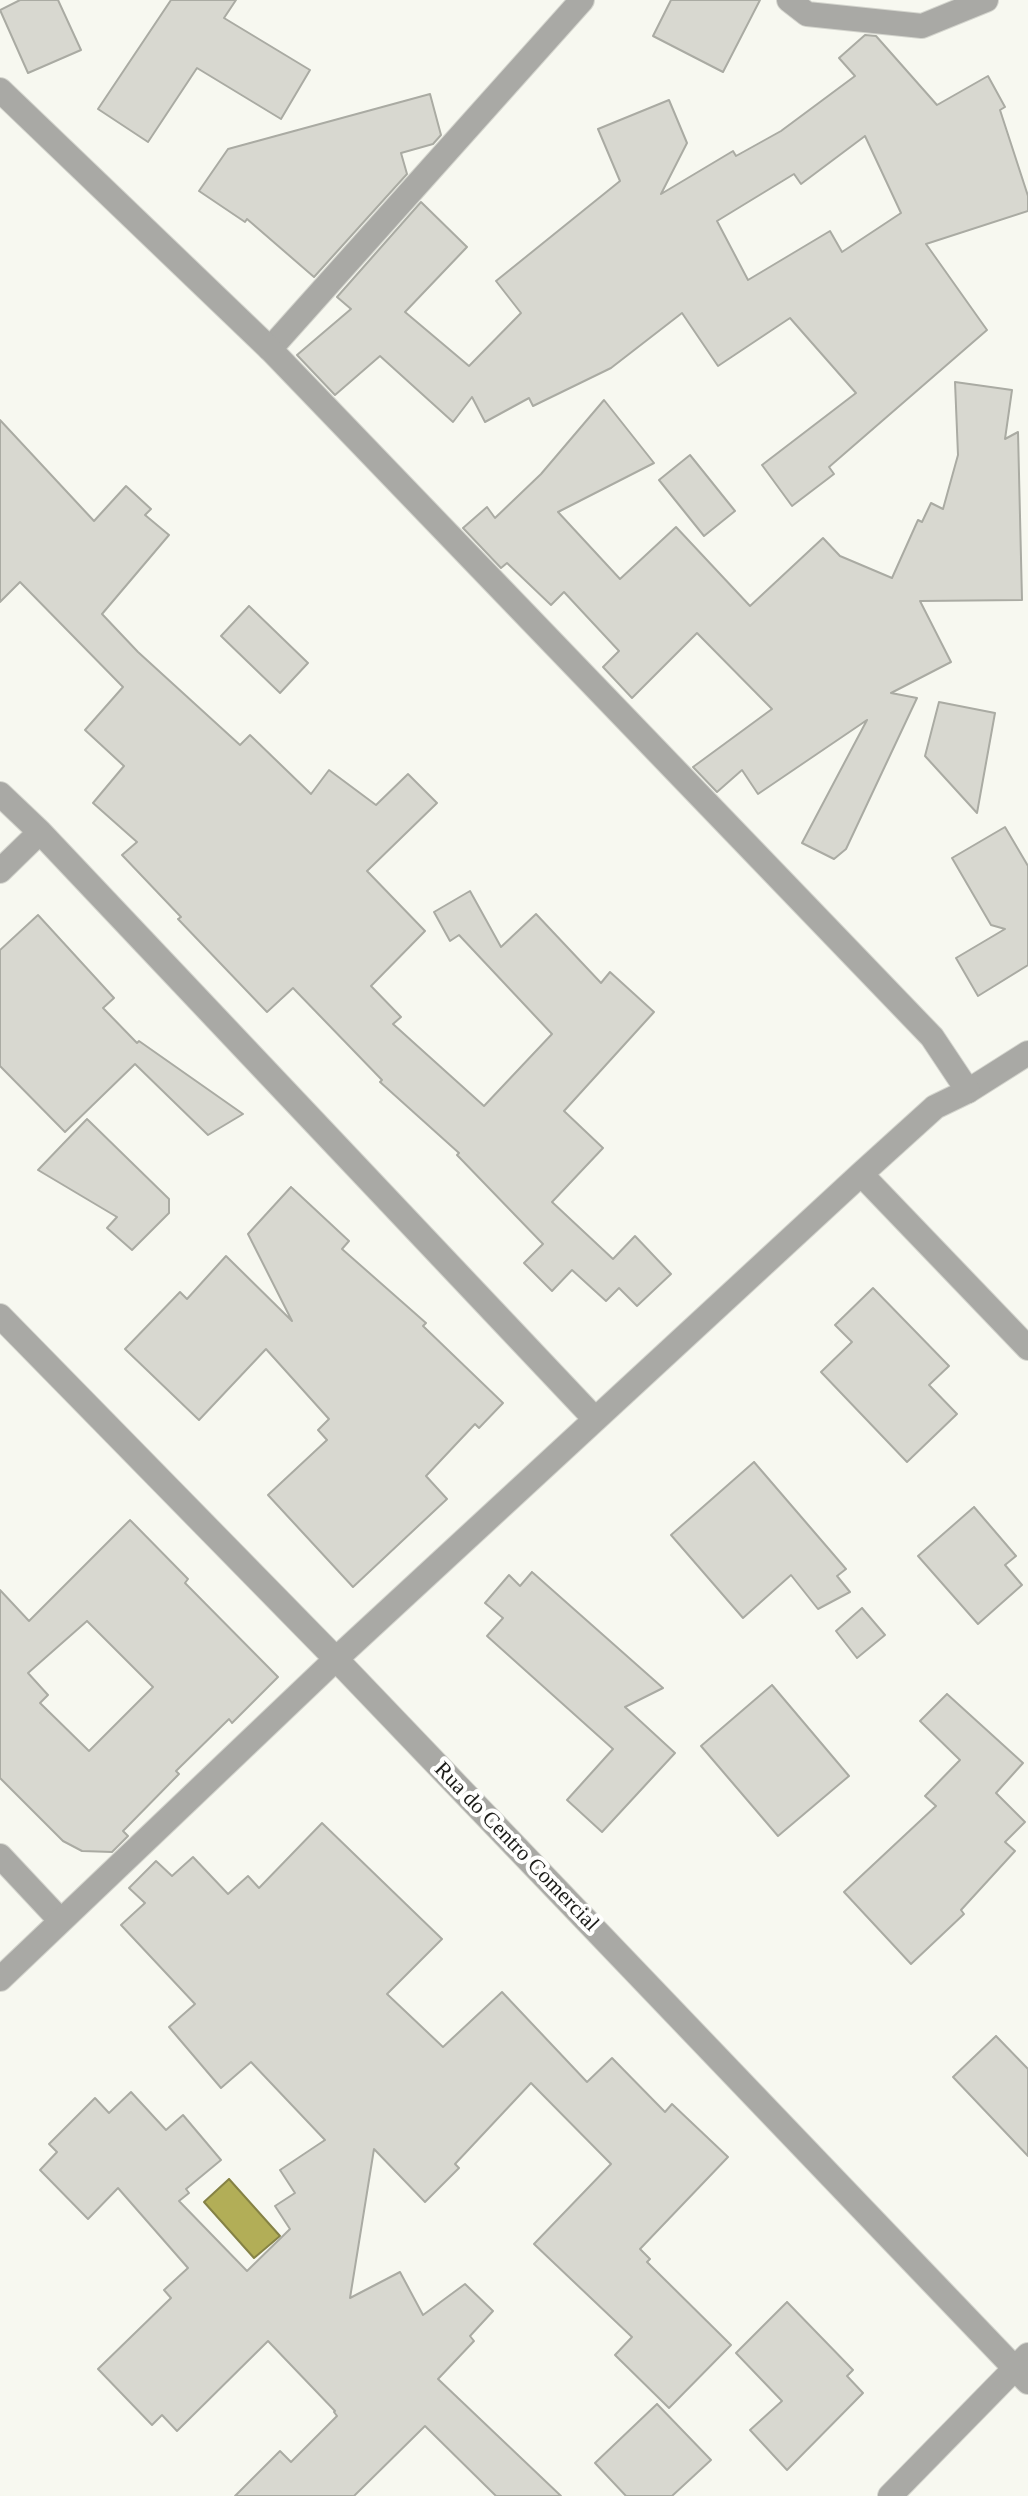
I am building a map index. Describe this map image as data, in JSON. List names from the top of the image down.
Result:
{
  "streets": {
    "street": ["Rua do Centro Comercial"]
  }
}
